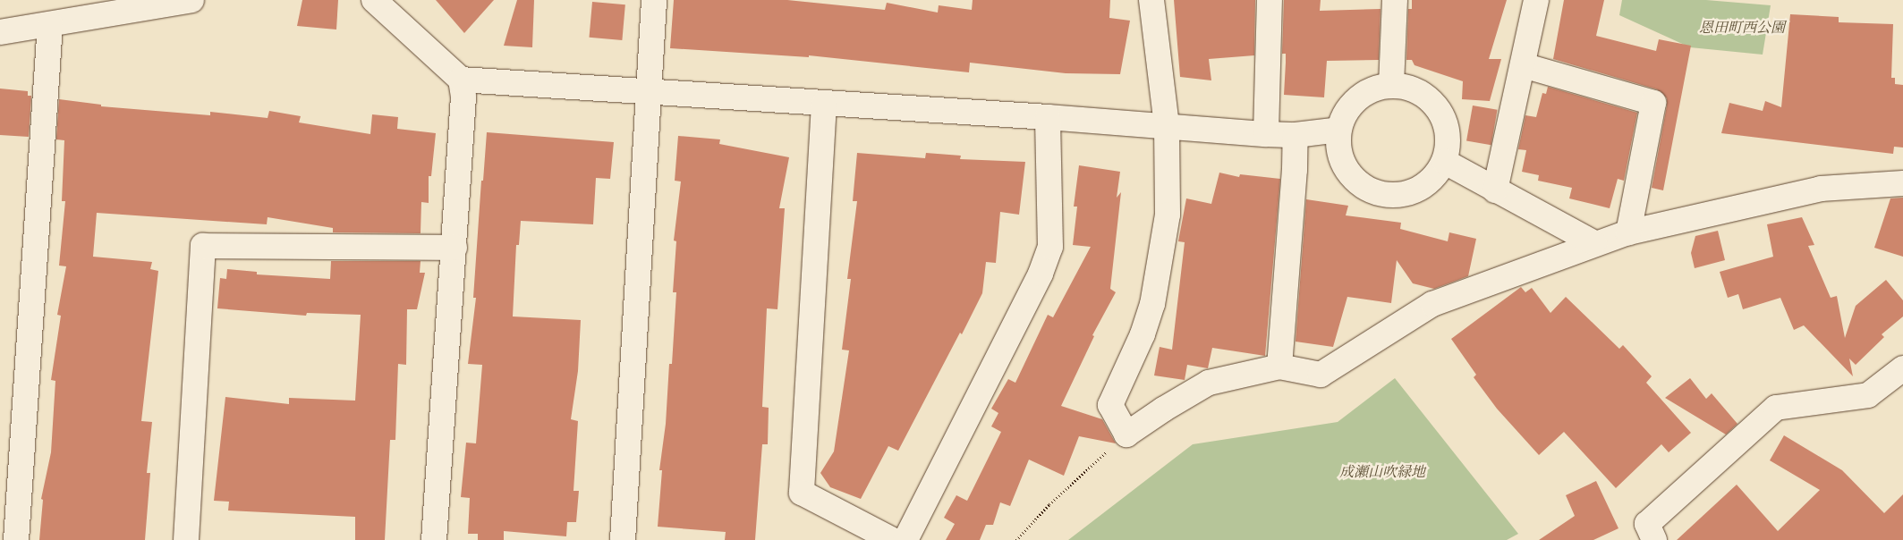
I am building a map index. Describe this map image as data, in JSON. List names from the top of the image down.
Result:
{
  "parks": ["恩田町西公園", "成瀬山吹緑地"]
}
